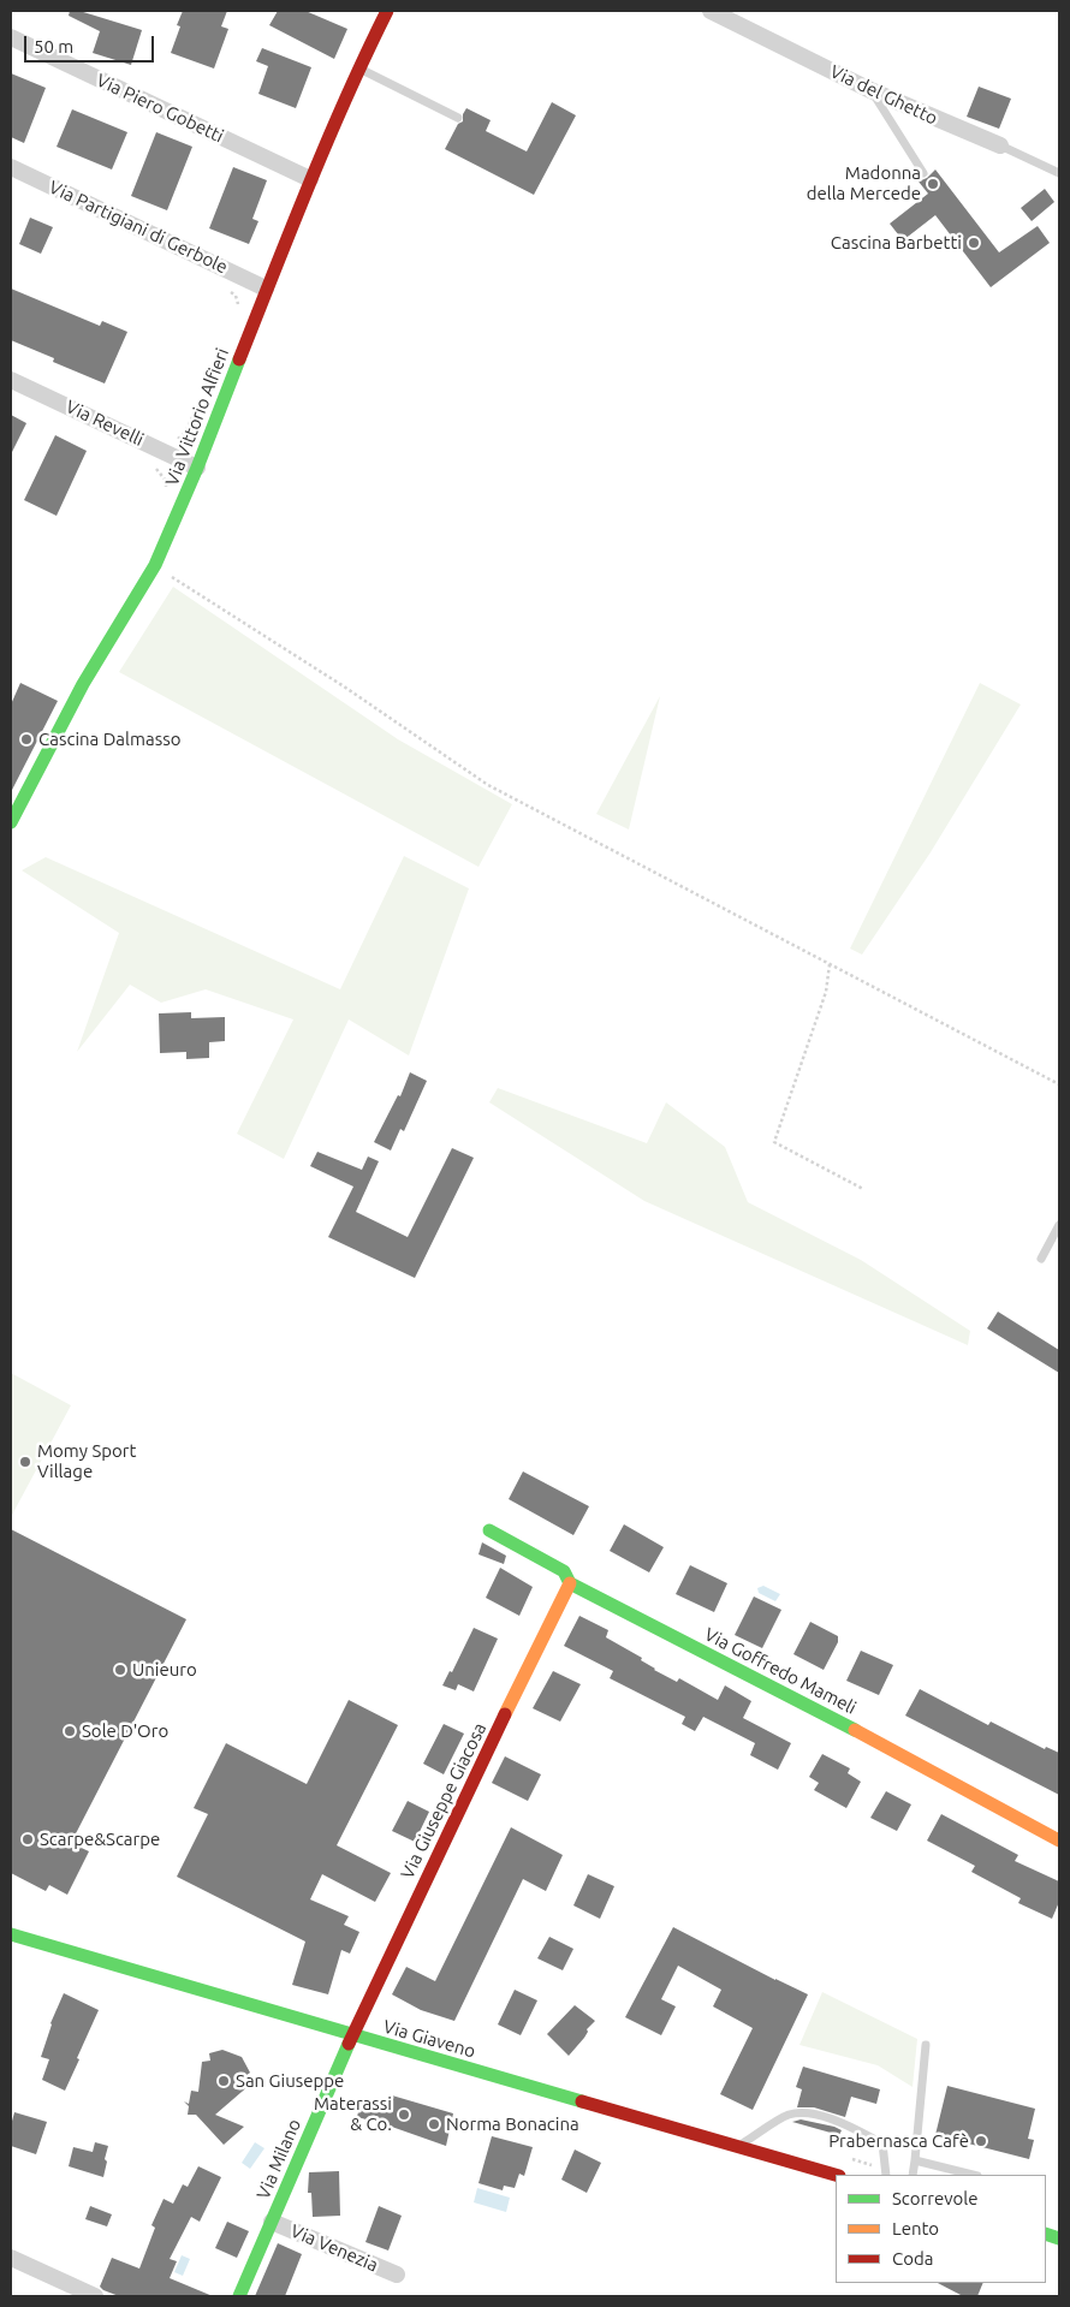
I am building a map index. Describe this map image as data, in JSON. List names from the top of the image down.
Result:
{
  "streets": {
    "street": [
      "Via del Ghetto",
      "Via Piero Gobetti",
      "Via Partigiani di Gerbole",
      "Via Vittorio Alfieri",
      "Via Revelli",
      "Via Goffredo Mameli",
      "Via Giuseppe Giacosa",
      "Via Giaveno",
      "Via Milano",
      "Via Venezia"
    ]
  },
  "crossings": [
    ["Via Piero Gobetti", "Via Vittorio Alfieri"],
    ["Via Partigiani di Gerbole", "Via Vittorio Alfieri"],
    ["Via Vittorio Alfieri", "Via Revelli"],
    ["Via Goffredo Mameli", "Via Giuseppe Giacosa"],
    ["Via Giuseppe Giacosa", "Via Giaveno"],
    ["Via Giuseppe Giacosa", "Via Milano"],
    ["Via Giaveno", "Via Milano"],
    ["Via Milano", "Via Venezia"]
  ],
  "places": [
    "Madonna della Mercede",
    "Cascina Barbetti",
    "Cascina Dalmasso",
    "Momy Sport Village",
    "Unieuro",
    "Sole D'Oro",
    "Scarpe&Scarpe",
    "San Giuseppe",
    "Materassi & Co.",
    "Norma Bonacina",
    "Prabernasca Cafè"
  ],
  "legend": ["Scorrevole", "Lento", "Coda"],
  "scale_bar": "50 m"
}
